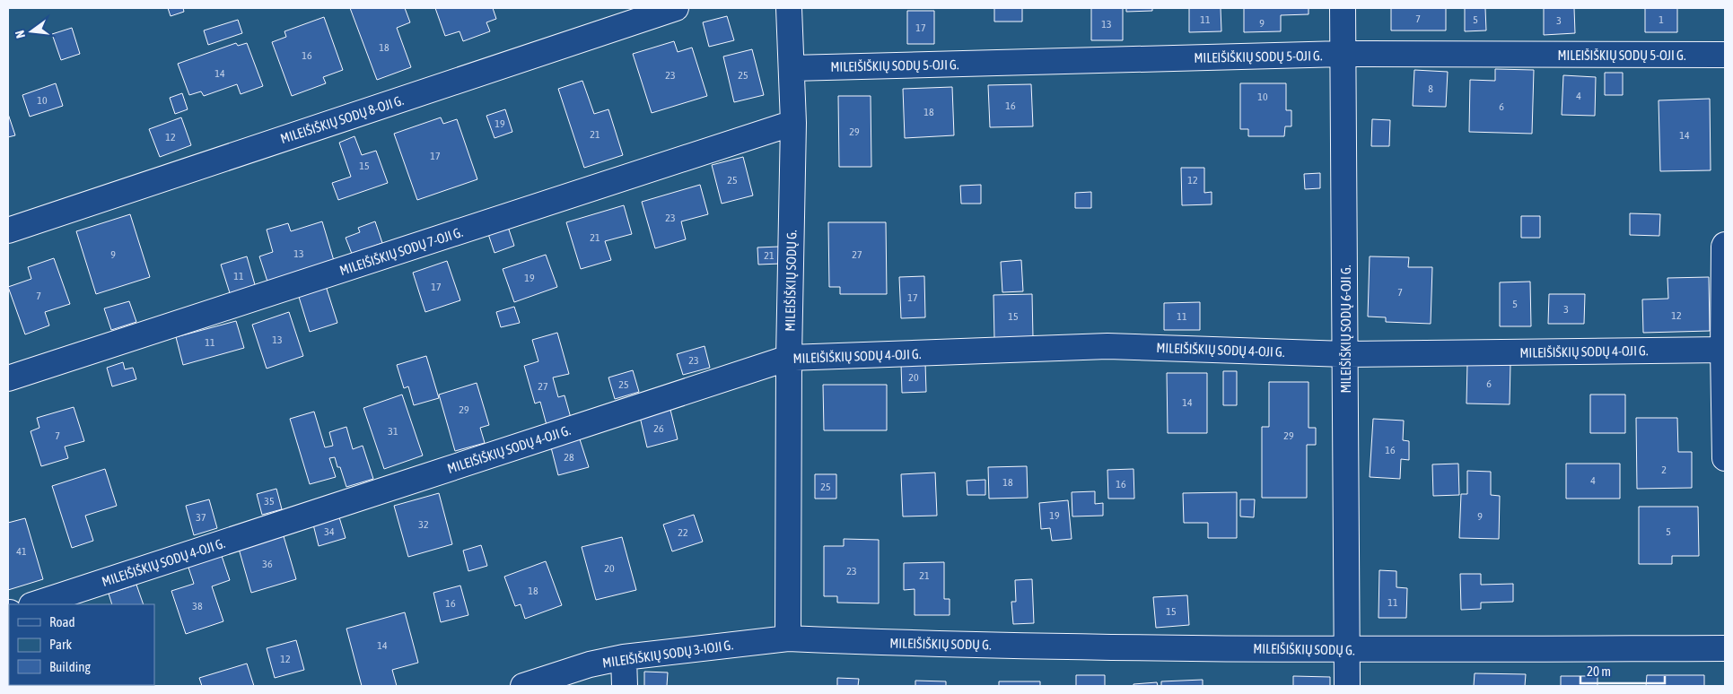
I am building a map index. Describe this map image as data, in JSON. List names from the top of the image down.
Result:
{
  "streets": {
    "street": [
      "MILEIŠIŠKIŲ SODŲ 5-OJI G.",
      "MILEIŠIŠKIŲ SODŲ 8-OJI G.",
      "MILEIŠIŠKIŲ SODŲ 7-OJI G.",
      "MILEIŠIŠKIŲ SODŲ G.",
      "MILEIŠIŠKIŲ SODŲ 6-OJI G.",
      "MILEIŠIŠKIŲ SODŲ 4-OJI G.",
      "MILEIŠIŠKIŲ SODŲ 3-IOJI G."
    ]
  },
  "crossings": [
    ["MILEIŠIŠKIŲ SODŲ 5-OJI G.", "MILEIŠIŠKIŲ SODŲ G."],
    ["MILEIŠIŠKIŲ SODŲ 5-OJI G.", "MILEIŠIŠKIŲ SODŲ 6-OJI G."],
    ["MILEIŠIŠKIŲ SODŲ 7-OJI G.", "MILEIŠIŠKIŲ SODŲ G."],
    ["MILEIŠIŠKIŲ SODŲ G.", "MILEIŠIŠKIŲ SODŲ 6-OJI G."],
    ["MILEIŠIŠKIŲ SODŲ G.", "MILEIŠIŠKIŲ SODŲ 4-OJI G."],
    ["MILEIŠIŠKIŲ SODŲ G.", "MILEIŠIŠKIŲ SODŲ 3-IOJI G."],
    ["MILEIŠIŠKIŲ SODŲ 6-OJI G.", "MILEIŠIŠKIŲ SODŲ 4-OJI G."]
  ],
  "house_numbers": [
    "7",
    "11",
    "5",
    "1",
    "3",
    "9",
    "13",
    "17",
    "18",
    "16",
    "14",
    "23",
    "25",
    "8",
    "4",
    "10",
    "10",
    "16",
    "6",
    "18",
    "19",
    "29",
    "21",
    "14",
    "12",
    "17",
    "15",
    "25",
    "12",
    "23",
    "21",
    "13",
    "9",
    "27",
    "21",
    "11",
    "19",
    "17",
    "7",
    "7",
    "17",
    "5",
    "3",
    "12",
    "15",
    "11",
    "13",
    "11",
    "23",
    "20",
    "6",
    "25",
    "27",
    "14",
    "29",
    "26",
    "31",
    "7",
    "29",
    "16",
    "28",
    "2",
    "4",
    "18",
    "16",
    "25",
    "35",
    "19",
    "9",
    "37",
    "32",
    "34",
    "5",
    "22",
    "41",
    "36",
    "20",
    "23",
    "21",
    "18",
    "11",
    "16",
    "38",
    "15",
    "14",
    "12"
  ],
  "legend": ["Road", "Park", "Building"],
  "scale_bar": "20 m",
  "north": "left"
}
